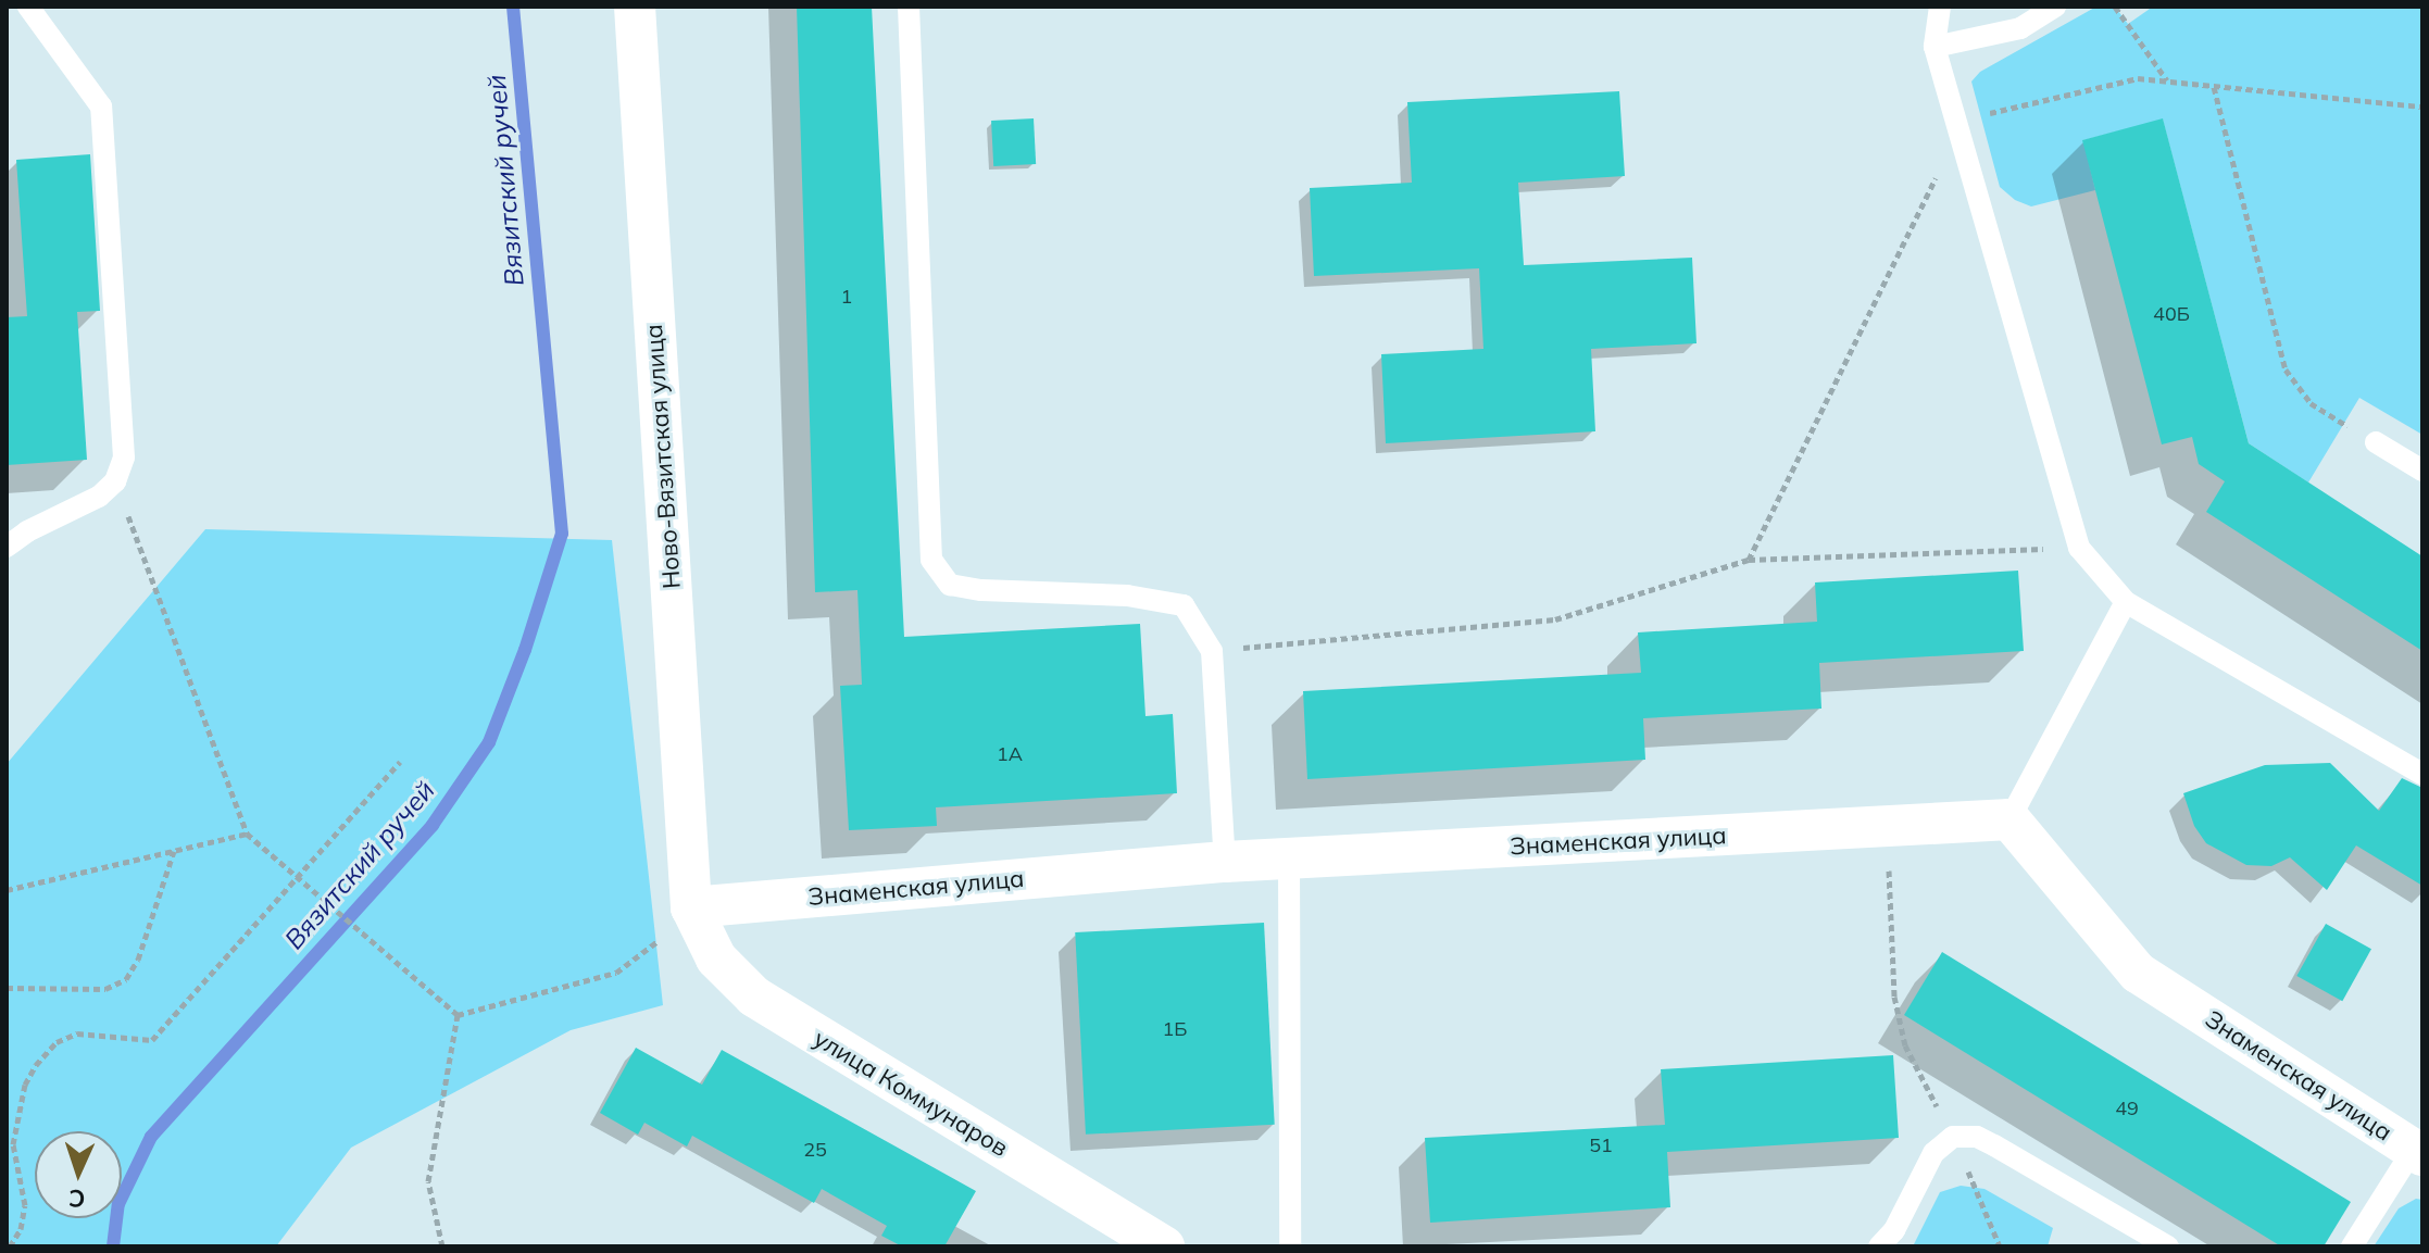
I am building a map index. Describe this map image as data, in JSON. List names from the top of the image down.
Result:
{
  "streets": {
    "street": ["Ново-Вязитская улица", "Знаменская улица", "улица Коммунаров"]
  },
  "crossings": [
    ["Ново-Вязитская улица", "Знаменская улица"],
    ["Ново-Вязитская улица", "улица Коммунаров"],
    ["Знаменская улица", "улица Коммунаров"]
  ],
  "water": ["Вязитский ручей"],
  "house_numbers": [
    "1",
    "40Б",
    "1А",
    "1Б",
    "49",
    "51",
    "25"
  ],
  "north": "bottom"
}
